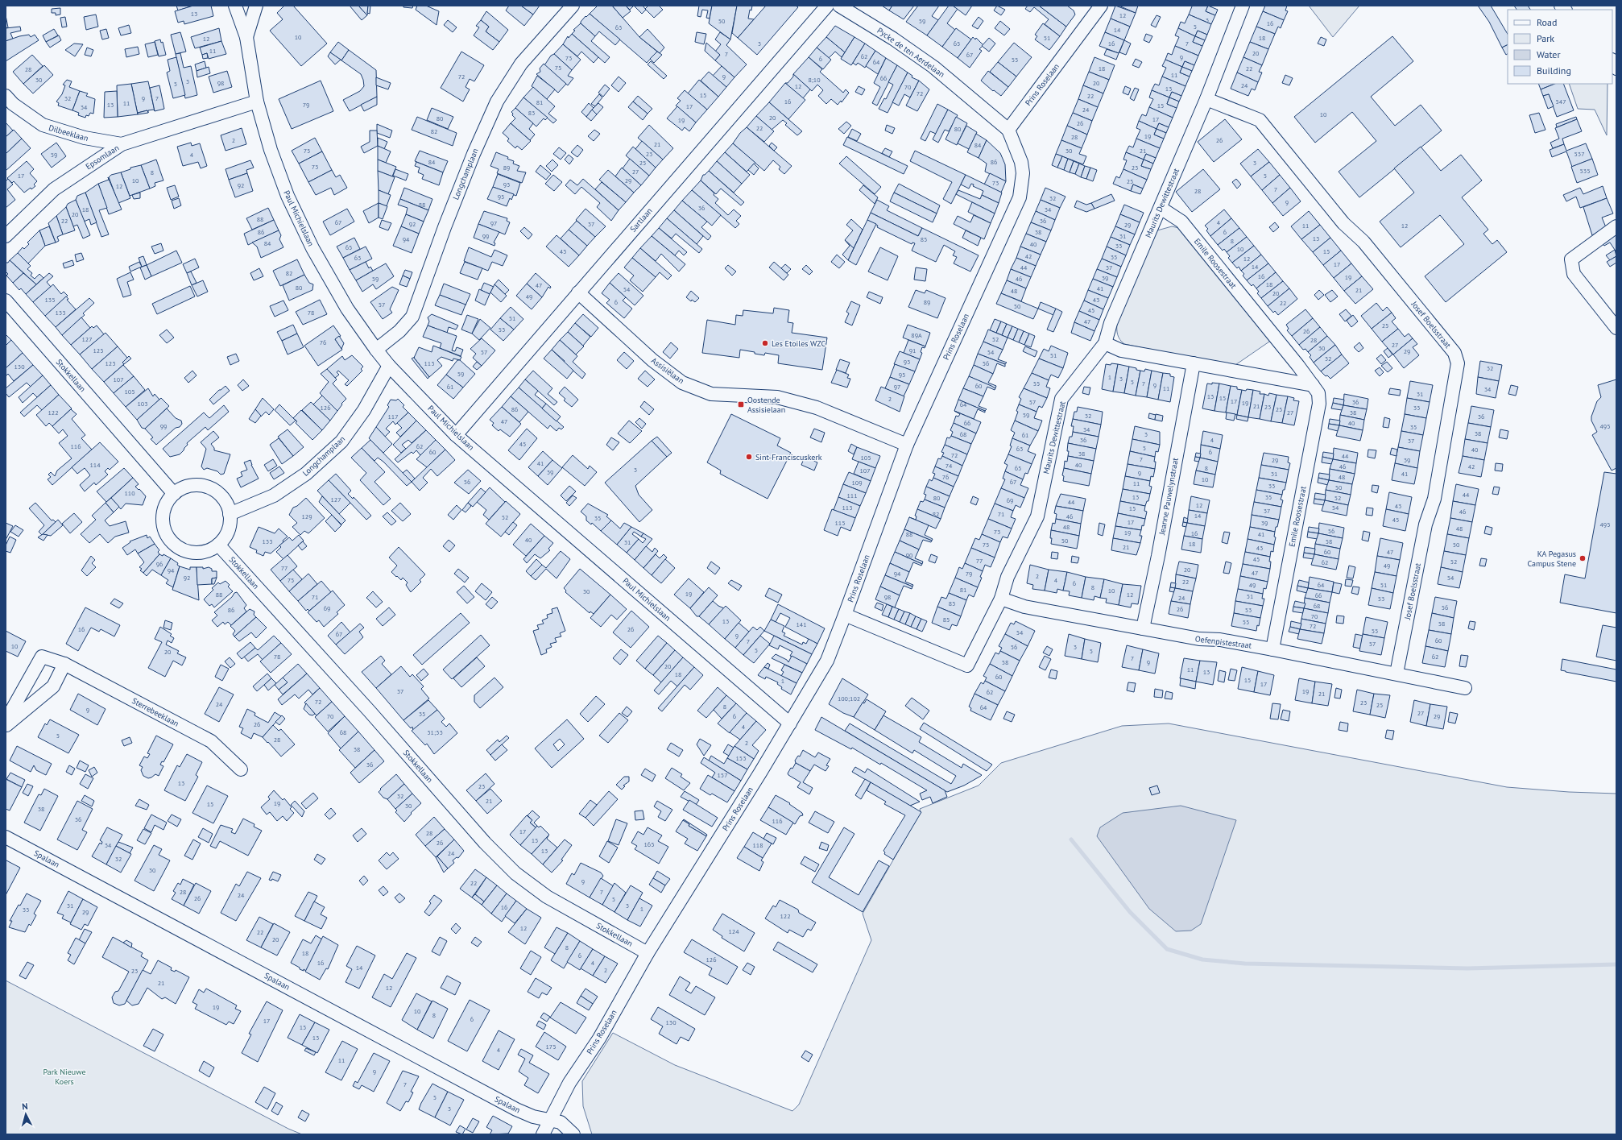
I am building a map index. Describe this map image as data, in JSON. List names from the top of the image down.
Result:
{
  "streets": {
    "street": [
      "Pycke de ten Aerdelaan",
      "Prins Roselaan",
      "Dilbeeklaan",
      "Epsomlaan",
      "Longchamplaan",
      "Maurits Dewittestraat",
      "Paul Michielslaan",
      "Sartlaan",
      "Emile Roosestraat",
      "Josef Boelsstraat",
      "Assisiëlaan",
      "Stokkellaan",
      "Jeanne Pauwelynstraat",
      "Oefenpistestraat",
      "Sterrebeeklaan",
      "Spalaan"
    ]
  },
  "crossings": [
    ["Pycke de ten Aerdelaan", "Prins Roselaan"],
    ["Prins Roselaan", "Maurits Dewittestraat"],
    ["Prins Roselaan", "Paul Michielslaan"],
    ["Prins Roselaan", "Assisiëlaan"],
    ["Prins Roselaan", "Stokkellaan"],
    ["Prins Roselaan", "Spalaan"],
    ["Dilbeeklaan", "Epsomlaan"],
    ["Epsomlaan", "Paul Michielslaan"],
    ["Longchamplaan", "Paul Michielslaan"],
    ["Longchamplaan", "Stokkellaan"],
    ["Maurits Dewittestraat", "Emile Roosestraat"],
    ["Maurits Dewittestraat", "Josef Boelsstraat"],
    ["Maurits Dewittestraat", "Oefenpistestraat"],
    ["Paul Michielslaan", "Sartlaan"],
    ["Sartlaan", "Assisiëlaan"],
    ["Emile Roosestraat", "Oefenpistestraat"],
    ["Josef Boelsstraat", "Oefenpistestraat"],
    ["Jeanne Pauwelynstraat", "Oefenpistestraat"]
  ],
  "parks": ["Park Nieuwe Koers"],
  "places": {
    "other": ["Les Etoiles WZC", "Sint-Franciscuskerk", "KA Pegasus Campus Stene"],
    "transit": ["Oostende Assisielaan"]
  },
  "house_numbers": [
    "13",
    "12",
    "3",
    "50",
    "59",
    "16",
    "5",
    "63",
    "14",
    "10",
    "51",
    "18",
    "12",
    "3",
    "65",
    "16",
    "7",
    "11",
    "20",
    "7",
    "67",
    "62",
    "9",
    "73",
    "6",
    "55",
    "64",
    "75",
    "18",
    "22",
    "28",
    "11",
    "72",
    "9",
    "66",
    "30",
    "8;10",
    "3",
    "98",
    "20",
    "5",
    "24",
    "12",
    "70",
    "13",
    "72",
    "15",
    "22",
    "32",
    "9",
    "7",
    "16",
    "547",
    "81",
    "11",
    "13",
    "79",
    "15",
    "17",
    "34",
    "24",
    "83",
    "10",
    "20",
    "80",
    "17",
    "19",
    "26",
    "22",
    "80",
    "82",
    "19",
    "28",
    "2",
    "26",
    "21",
    "84",
    "75",
    "30",
    "21",
    "23",
    "537",
    "59",
    "4",
    "84",
    "86",
    "25",
    "3",
    "73",
    "89",
    "23",
    "535",
    "27",
    "8",
    "17",
    "5",
    "10",
    "29",
    "25",
    "73",
    "93",
    "92",
    "12",
    "7",
    "28",
    "95",
    "32",
    "9",
    "88",
    "36",
    "18",
    "34",
    "20",
    "88",
    "22",
    "36",
    "67",
    "4",
    "97",
    "92",
    "37",
    "29",
    "11",
    "12",
    "86",
    "38",
    "6",
    "99",
    "31",
    "13",
    "94",
    "85",
    "8",
    "84",
    "40",
    "33",
    "65",
    "10",
    "43",
    "15",
    "42",
    "35",
    "63",
    "12",
    "17",
    "14",
    "44",
    "37",
    "82",
    "16",
    "19",
    "39",
    "59",
    "46",
    "18",
    "47",
    "80",
    "41",
    "54",
    "21",
    "48",
    "20",
    "49",
    "135",
    "43",
    "6",
    "89",
    "22",
    "57",
    "50",
    "45",
    "133",
    "78",
    "51",
    "47",
    "25",
    "53",
    "26",
    "89A",
    "127",
    "52",
    "28",
    "76",
    "27",
    "30",
    "125",
    "91",
    "29",
    "57",
    "54",
    "51",
    "32",
    "93",
    "123",
    "113",
    "56",
    "130",
    "32",
    "59",
    "95",
    "1",
    "3",
    "107",
    "5",
    "55",
    "7",
    "9",
    "60",
    "61",
    "97",
    "11",
    "34",
    "105",
    "31",
    "13",
    "15",
    "2",
    "17",
    "57",
    "36",
    "19",
    "103",
    "64",
    "21",
    "23",
    "126",
    "33",
    "86",
    "25",
    "122",
    "27",
    "38",
    "59",
    "32",
    "117",
    "36",
    "47",
    "66",
    "40",
    "99",
    "495",
    "35",
    "34",
    "38",
    "68",
    "3",
    "61",
    "36",
    "4",
    "37",
    "45",
    "116",
    "62",
    "5",
    "63",
    "40",
    "60",
    "6",
    "38",
    "72",
    "44",
    "105",
    "7",
    "29",
    "39",
    "41",
    "114",
    "40",
    "74",
    "46",
    "42",
    "65",
    "8",
    "3",
    "107",
    "39",
    "9",
    "31",
    "41",
    "76",
    "48",
    "10",
    "56",
    "67",
    "109",
    "11",
    "33",
    "50",
    "110",
    "44",
    "111",
    "13",
    "35",
    "80",
    "52",
    "127",
    "69",
    "44",
    "12",
    "43",
    "113",
    "54",
    "15",
    "37",
    "46",
    "82",
    "71",
    "14",
    "129",
    "46",
    "52",
    "35",
    "45",
    "17",
    "115",
    "39",
    "495",
    "48",
    "48",
    "56",
    "73",
    "19",
    "16",
    "88",
    "41",
    "40",
    "50",
    "133",
    "58",
    "31",
    "18",
    "75",
    "50",
    "21",
    "43",
    "60",
    "47",
    "90",
    "45",
    "77",
    "52",
    "62",
    "96",
    "49",
    "77",
    "20",
    "94",
    "47",
    "94",
    "79",
    "2",
    "92",
    "54",
    "75",
    "4",
    "22",
    "6",
    "49",
    "64",
    "51",
    "8",
    "81",
    "10",
    "30",
    "19",
    "88",
    "12",
    "66",
    "51",
    "71",
    "98",
    "24",
    "53",
    "83",
    "68",
    "56",
    "69",
    "26",
    "86",
    "53",
    "70",
    "85",
    "13",
    "55",
    "58",
    "141",
    "72",
    "16",
    "26",
    "55",
    "54",
    "67",
    "9",
    "60",
    "7",
    "57",
    "10",
    "56",
    "3",
    "5",
    "5",
    "20",
    "78",
    "62",
    "7",
    "58",
    "9",
    "20",
    "11",
    "13",
    "18",
    "60",
    "15",
    "1",
    "17",
    "37",
    "19",
    "62",
    "21",
    "100;102",
    "72",
    "23",
    "24",
    "25",
    "8",
    "64",
    "9",
    "27",
    "35",
    "70",
    "6",
    "29",
    "26",
    "4",
    "68",
    "31;33",
    "5",
    "28",
    "2",
    "38",
    "153",
    "36",
    "157",
    "13",
    "23",
    "32",
    "21",
    "19",
    "15",
    "30",
    "38",
    "36",
    "116",
    "17",
    "28",
    "15",
    "26",
    "165",
    "34",
    "118",
    "13",
    "24",
    "32",
    "30",
    "9",
    "22",
    "28",
    "7",
    "24",
    "26",
    "5",
    "31",
    "3",
    "16",
    "1",
    "33",
    "29",
    "122",
    "12",
    "124",
    "22",
    "20",
    "8",
    "18",
    "6",
    "126",
    "16",
    "4",
    "14",
    "2",
    "23",
    "21",
    "12",
    "19",
    "10",
    "8",
    "6",
    "17",
    "130",
    "15",
    "13",
    "175",
    "4",
    "11",
    "9",
    "7",
    "5",
    "3"
  ],
  "legend": [
    "Road",
    "Park",
    "Water",
    "Building"
  ],
  "north": "top"
}
